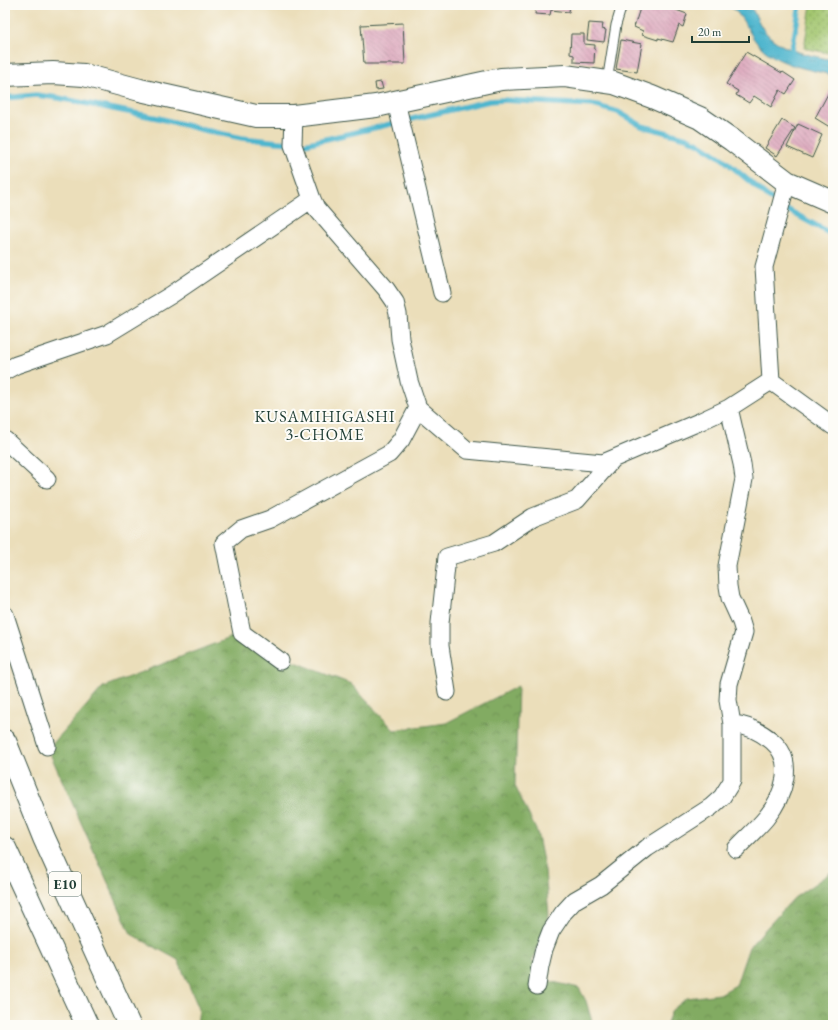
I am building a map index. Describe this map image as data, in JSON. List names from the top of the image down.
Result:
{
  "streets": {
    "main road": ["E10"]
  },
  "districts": ["KUSAMIHIGASHI 3-CHOME"],
  "scale_bar": "20 m"
}
